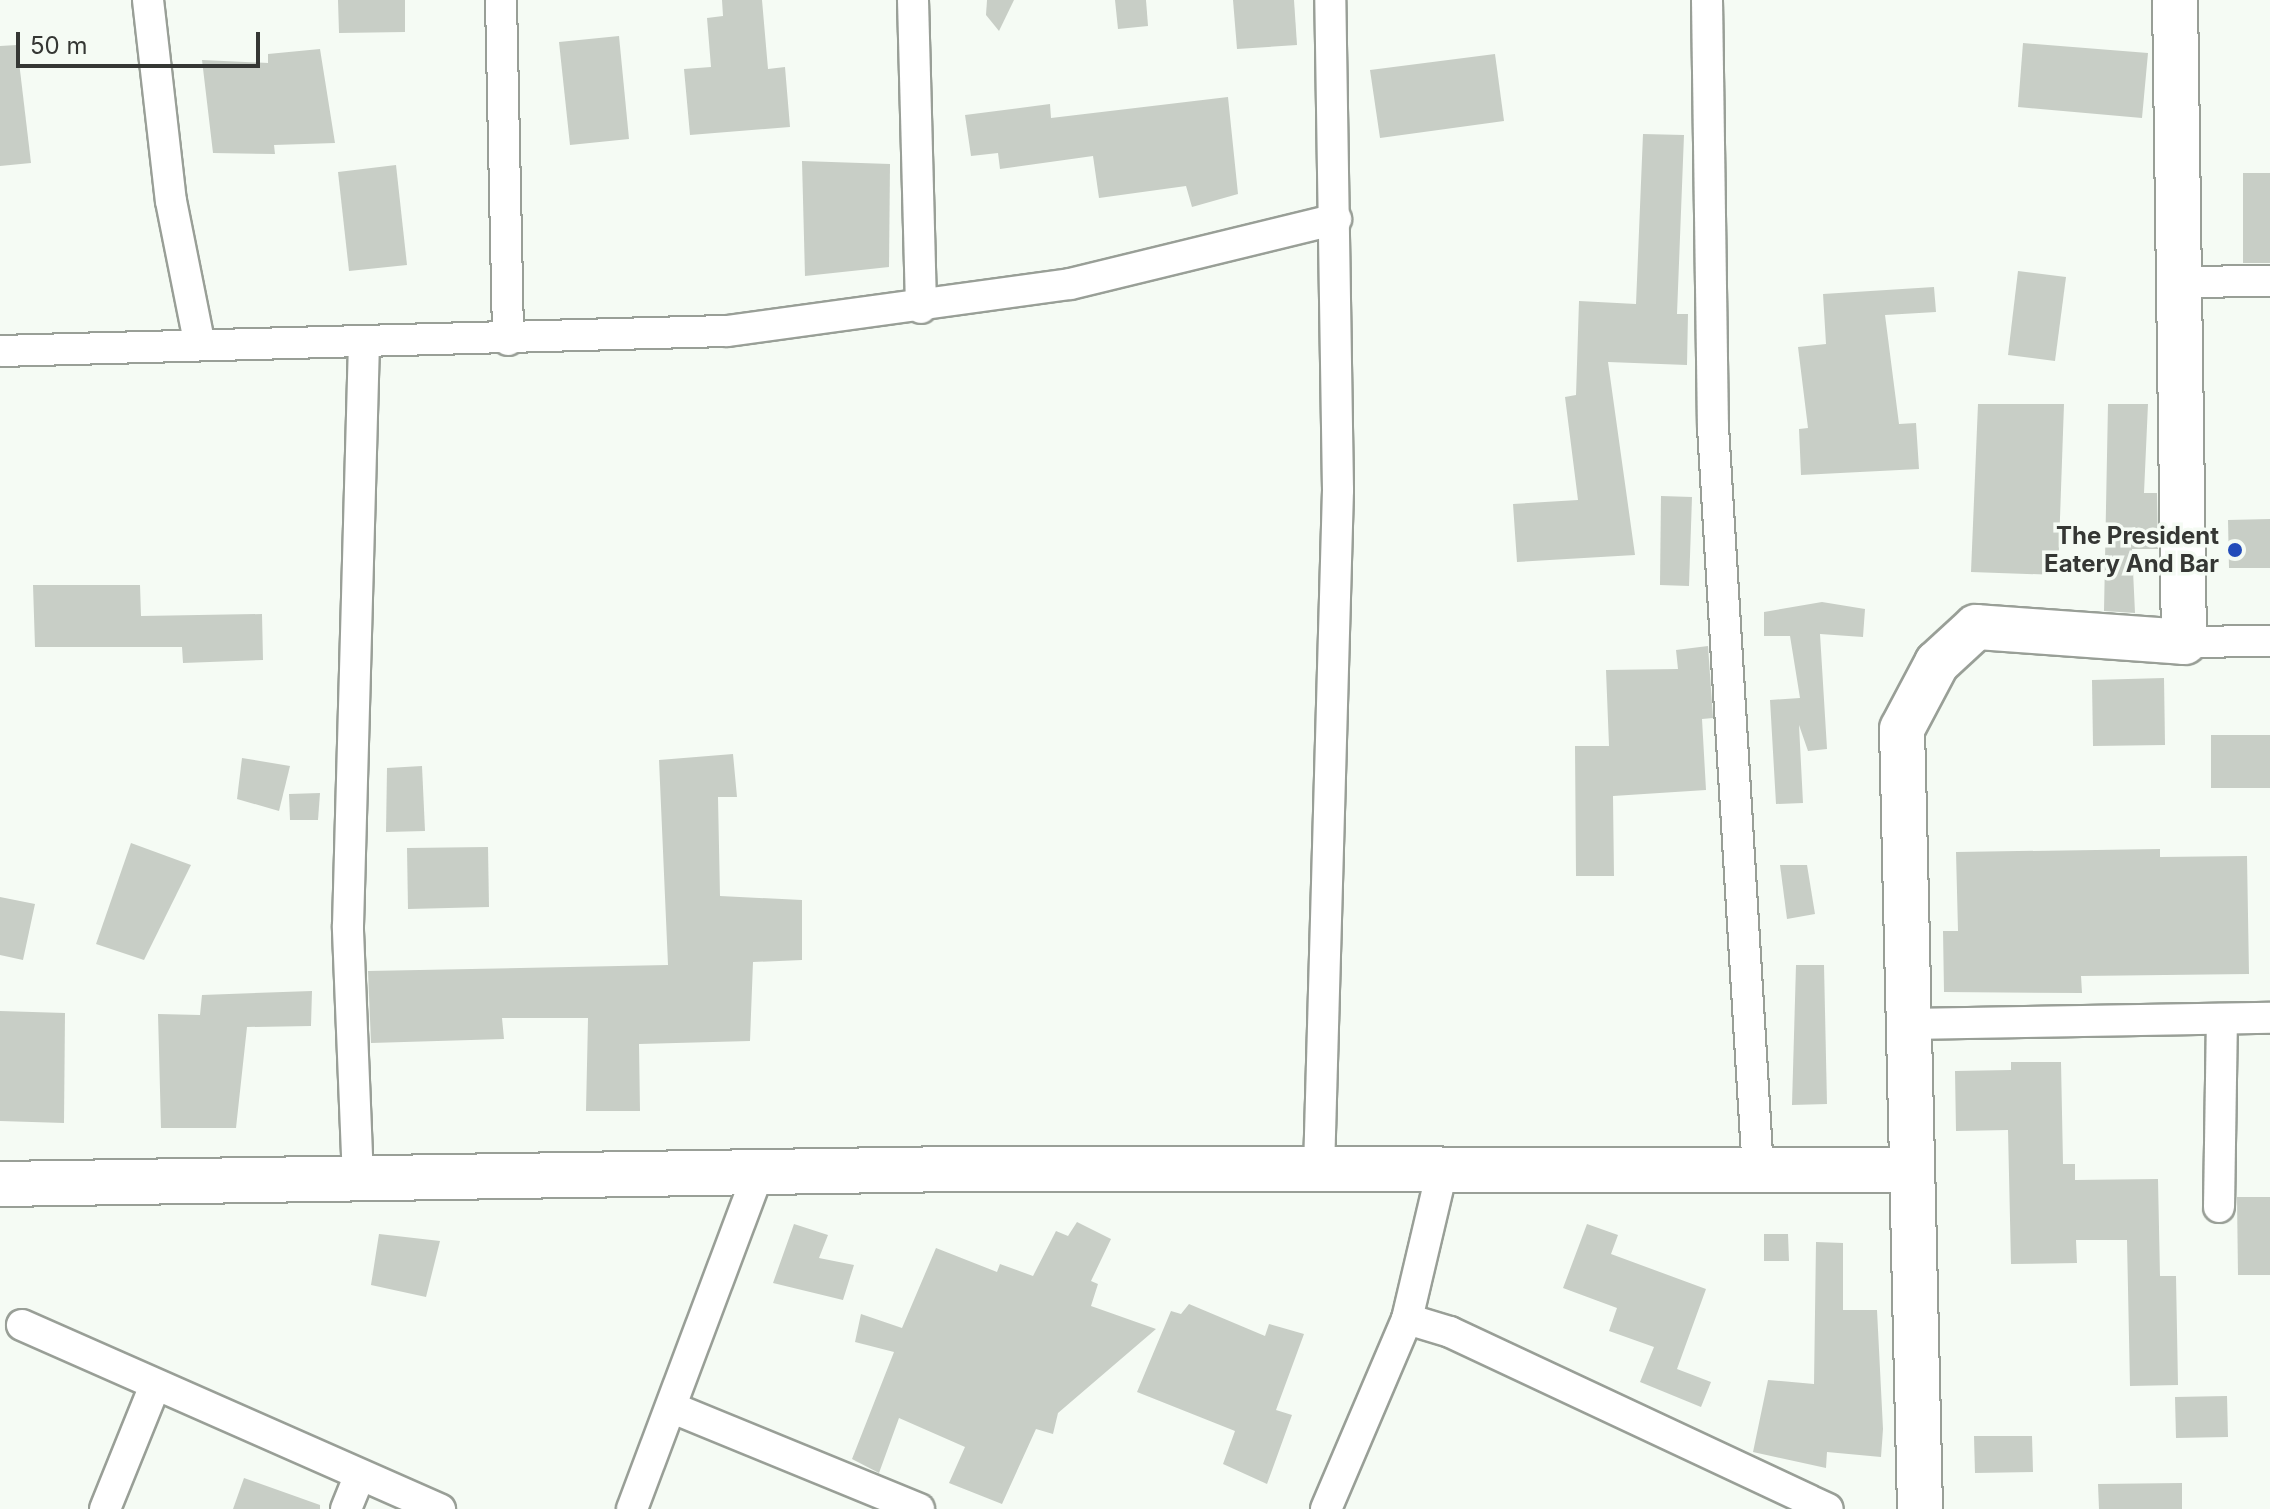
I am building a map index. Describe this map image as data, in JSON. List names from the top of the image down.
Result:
{
  "places": ["The President Eatery And Bar"],
  "scale_bar": "50 m"
}
